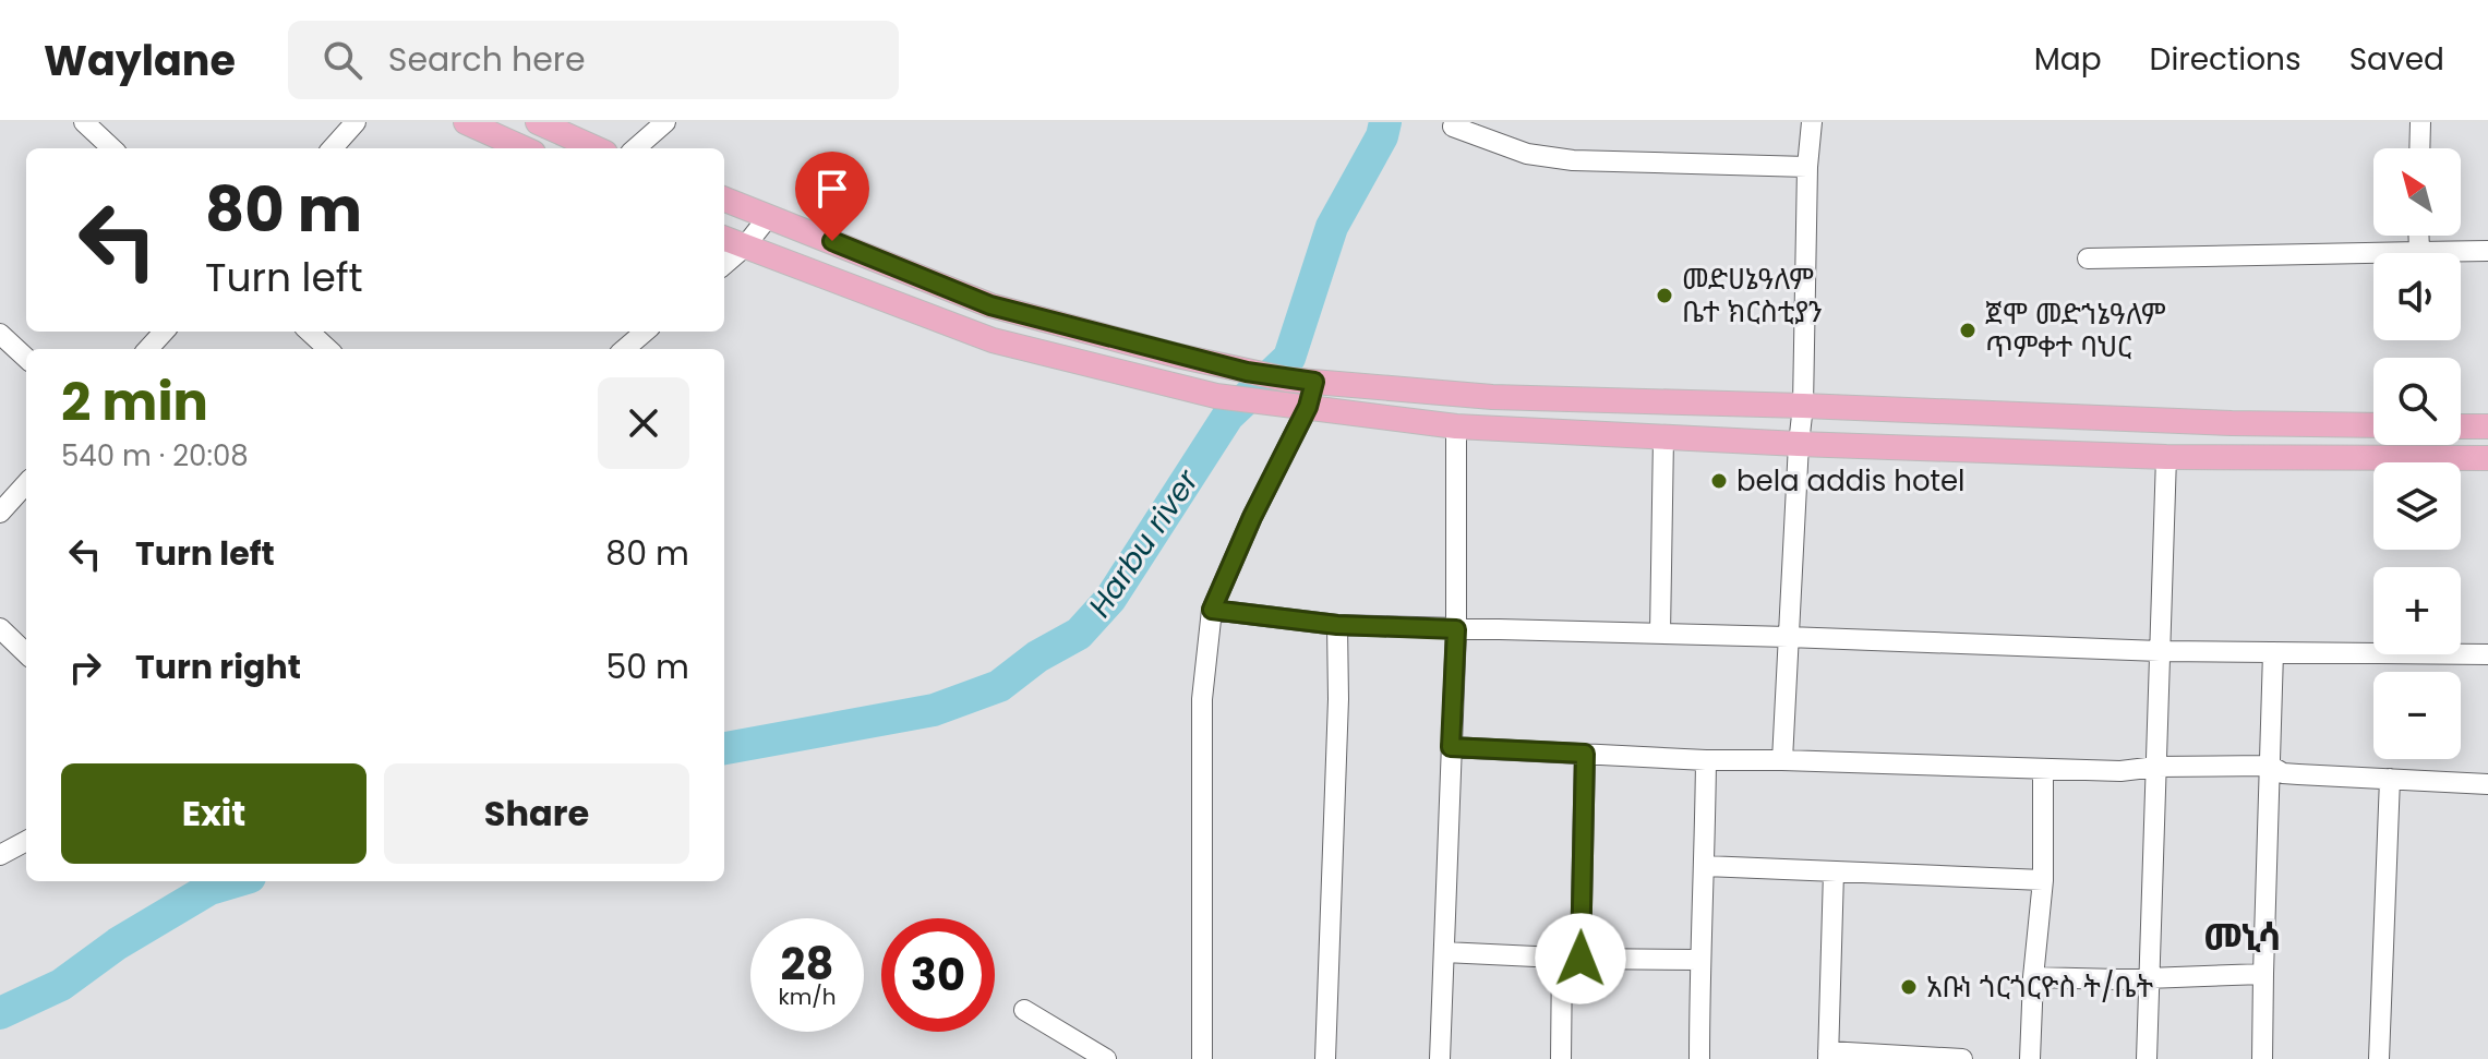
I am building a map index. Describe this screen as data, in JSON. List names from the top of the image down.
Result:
{
  "districts": ["መኒሳ"],
  "water": ["Harbu river"],
  "places": [
    "መድሀኔዓለም ቤተ ክርስቲያን",
    "ጀሞ መድኀኔዓለም ጥምቀተ ባህር",
    "bela addis hotel",
    "አቡነ ጎርጎርዮስ ት/ቤት"
  ],
  "north": "top left",
  "page": {
    "header": "Waylane",
    "search": "Search here",
    "nav": ["Map", "Directions", "Saved"],
    "map_buttons": ["+", "−"],
    "turn": ["80 m", "Turn left"],
    "heading": ["2 min", "540 m · 20:08"],
    "list": [
      {
        "name": "Turn left",
        "value": "80 m"
      },
      {
        "name": "Turn right",
        "value": "50 m"
      }
    ],
    "buttons": ["Exit", "Share"],
    "speed": "28 km/h",
    "limit": "30"
  }
}
